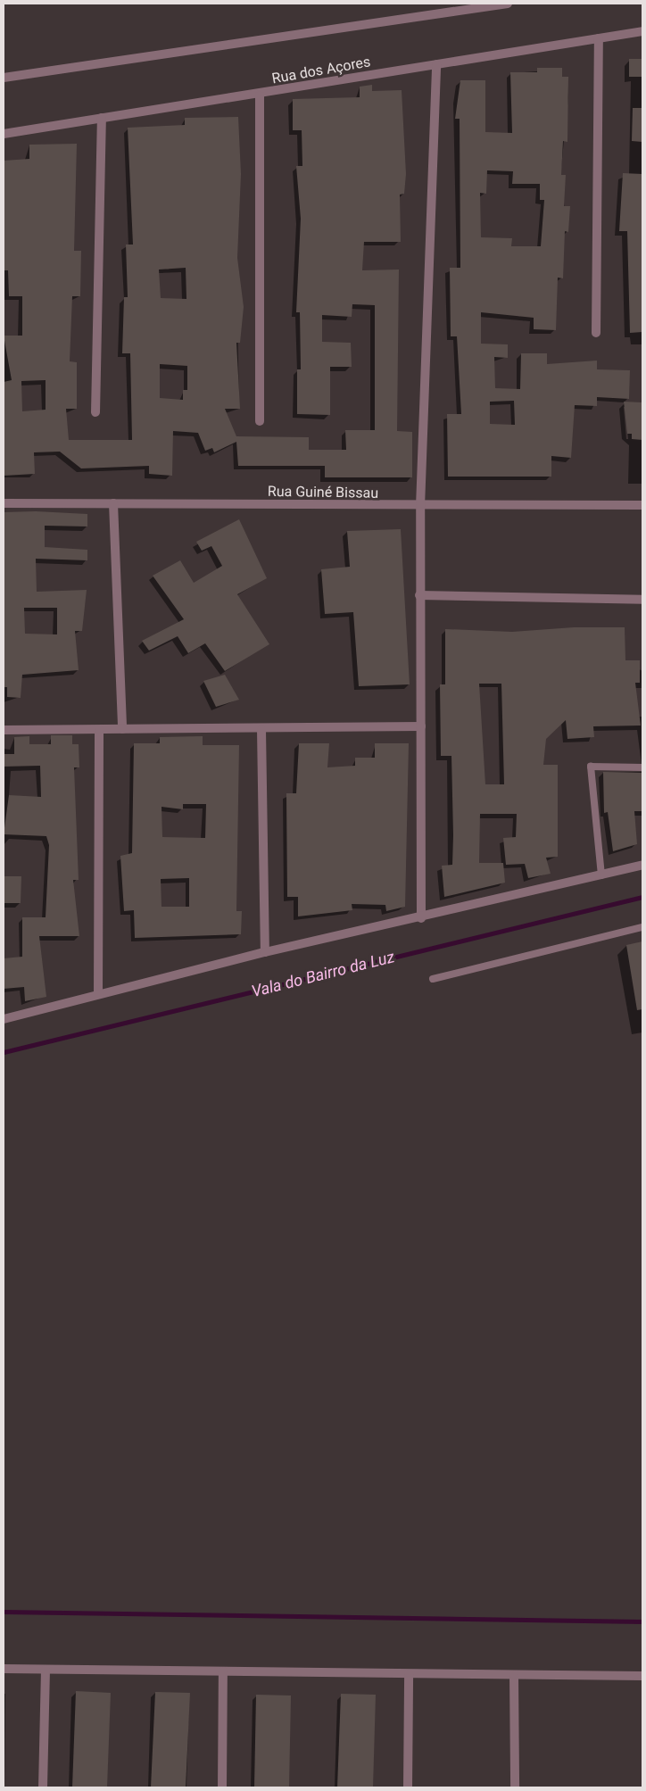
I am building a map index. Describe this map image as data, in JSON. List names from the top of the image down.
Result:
{
  "streets": {
    "street": ["Rua dos Açores", "Rua Guiné Bissau"]
  },
  "water": ["Vala do Bairro da Luz"]
}
